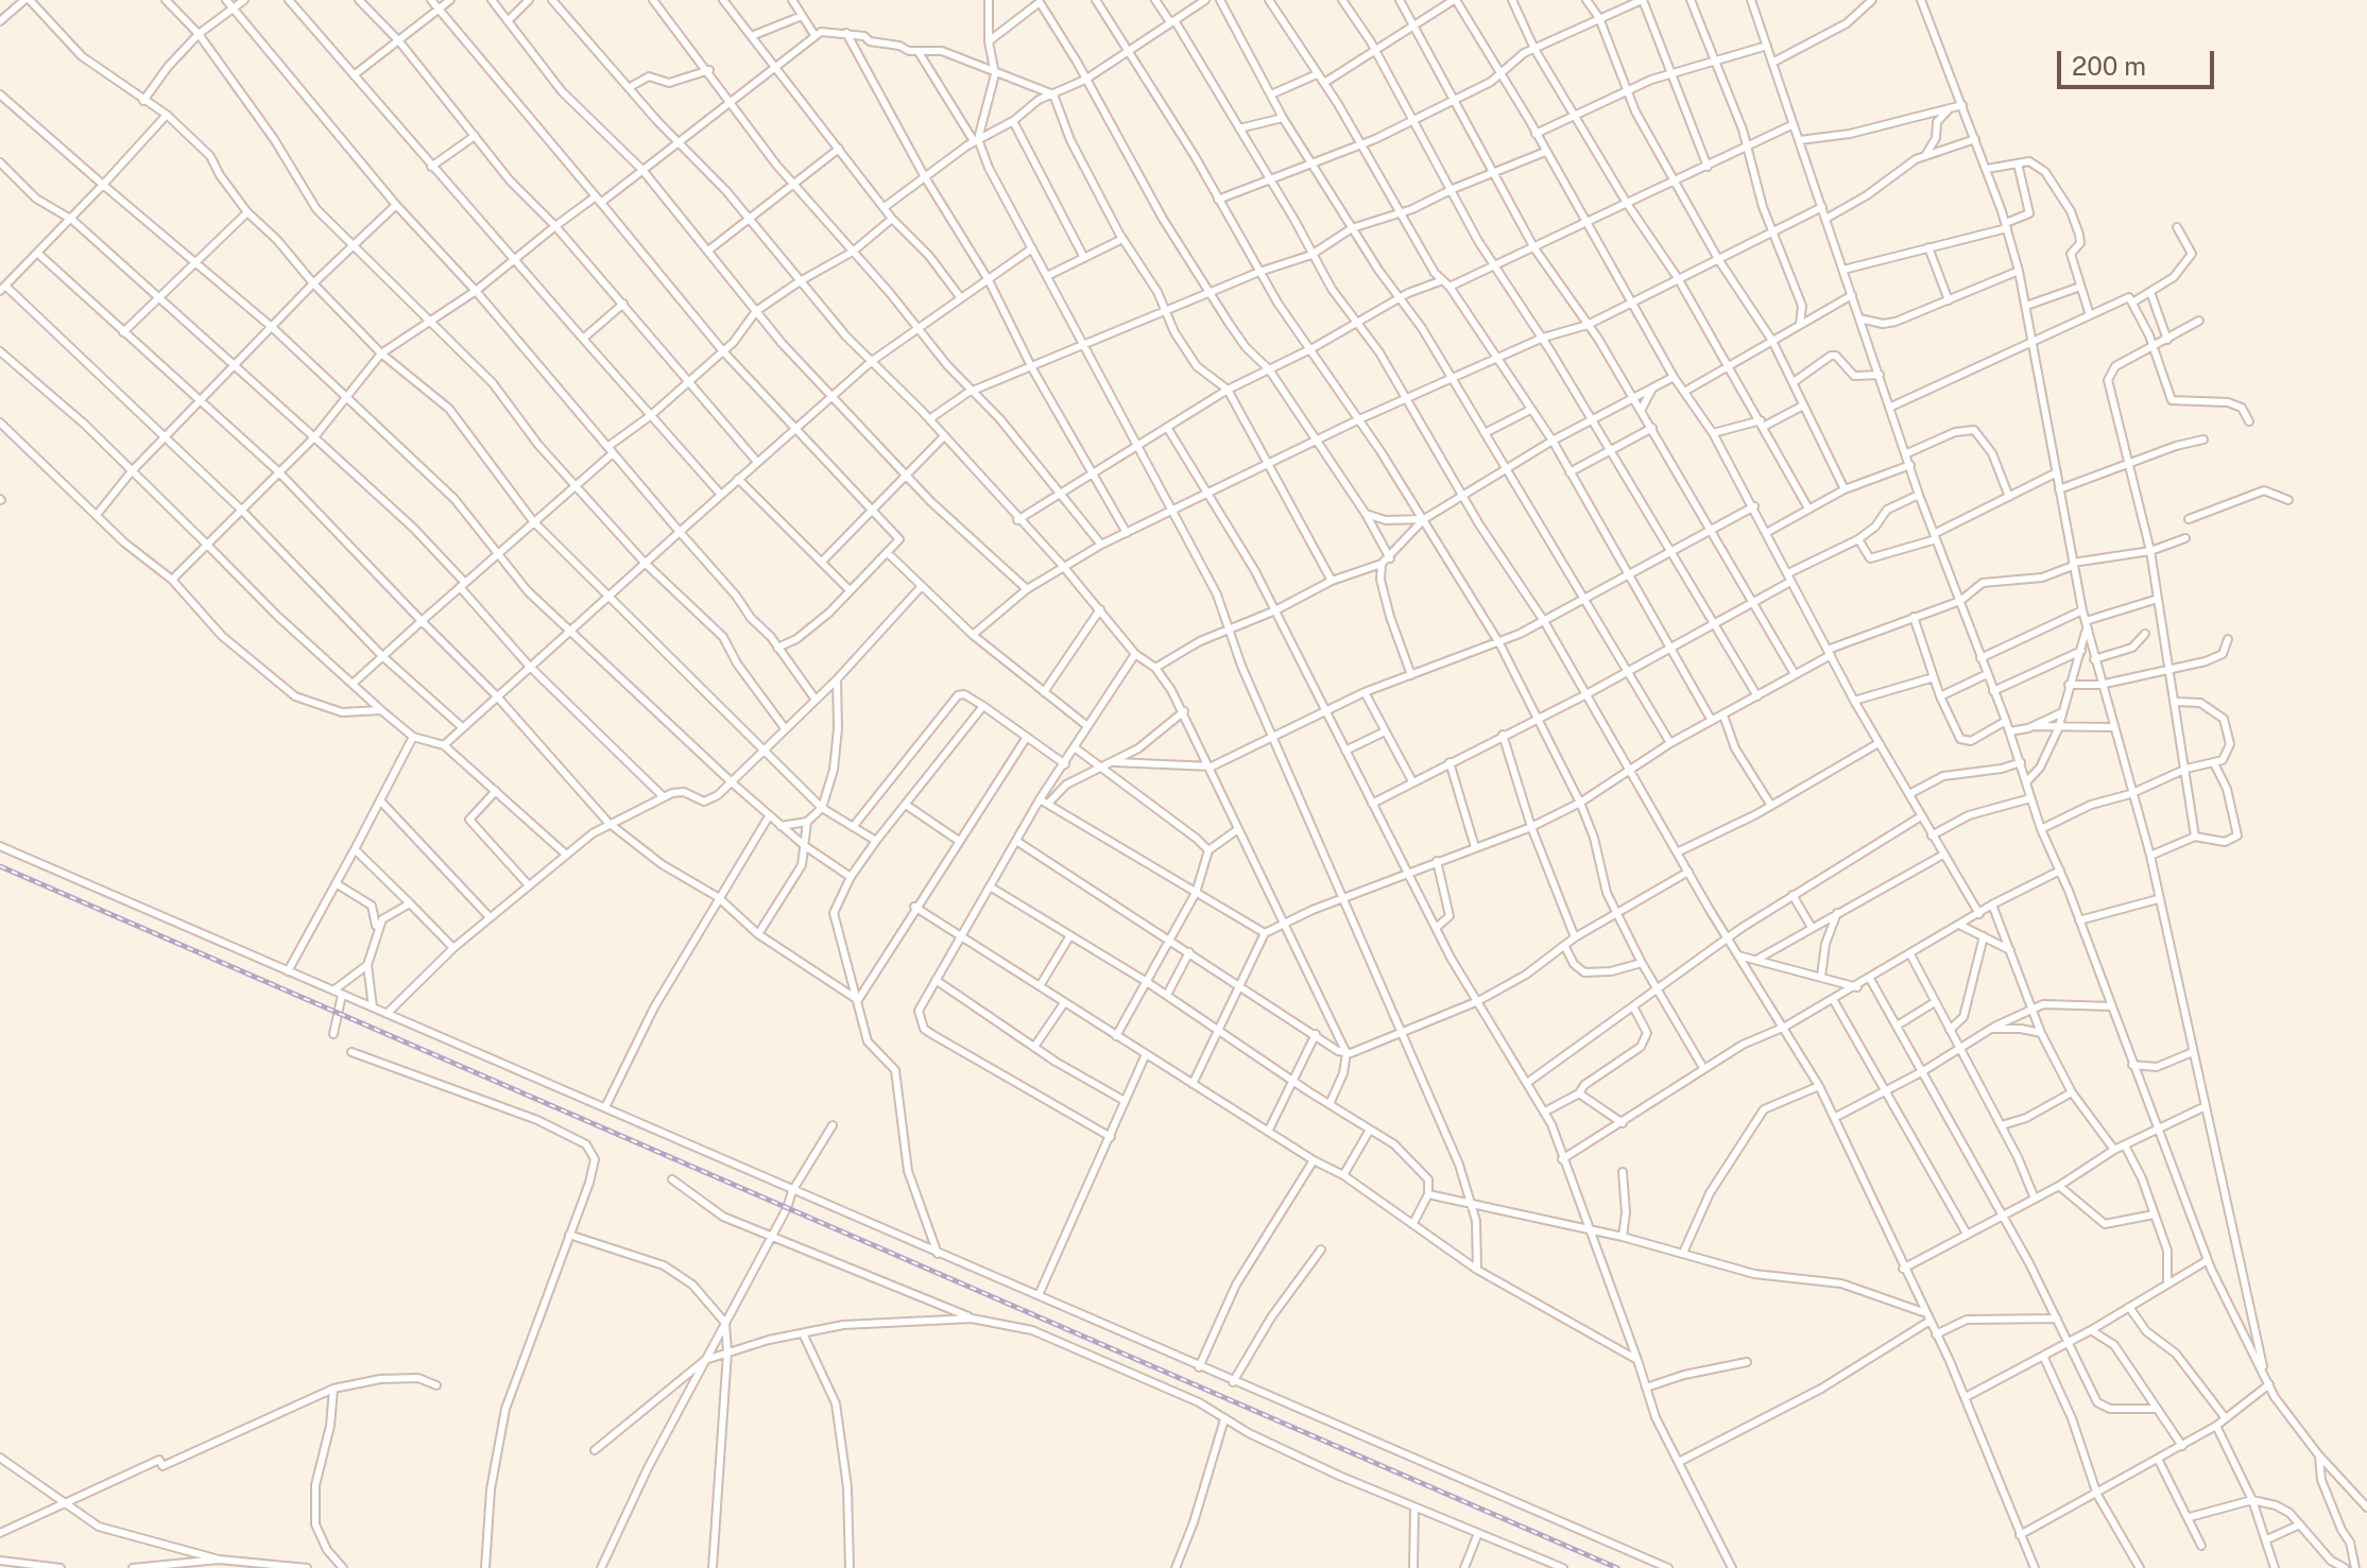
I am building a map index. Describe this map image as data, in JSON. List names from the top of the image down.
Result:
{
  "scale_bar": "200 m"
}
